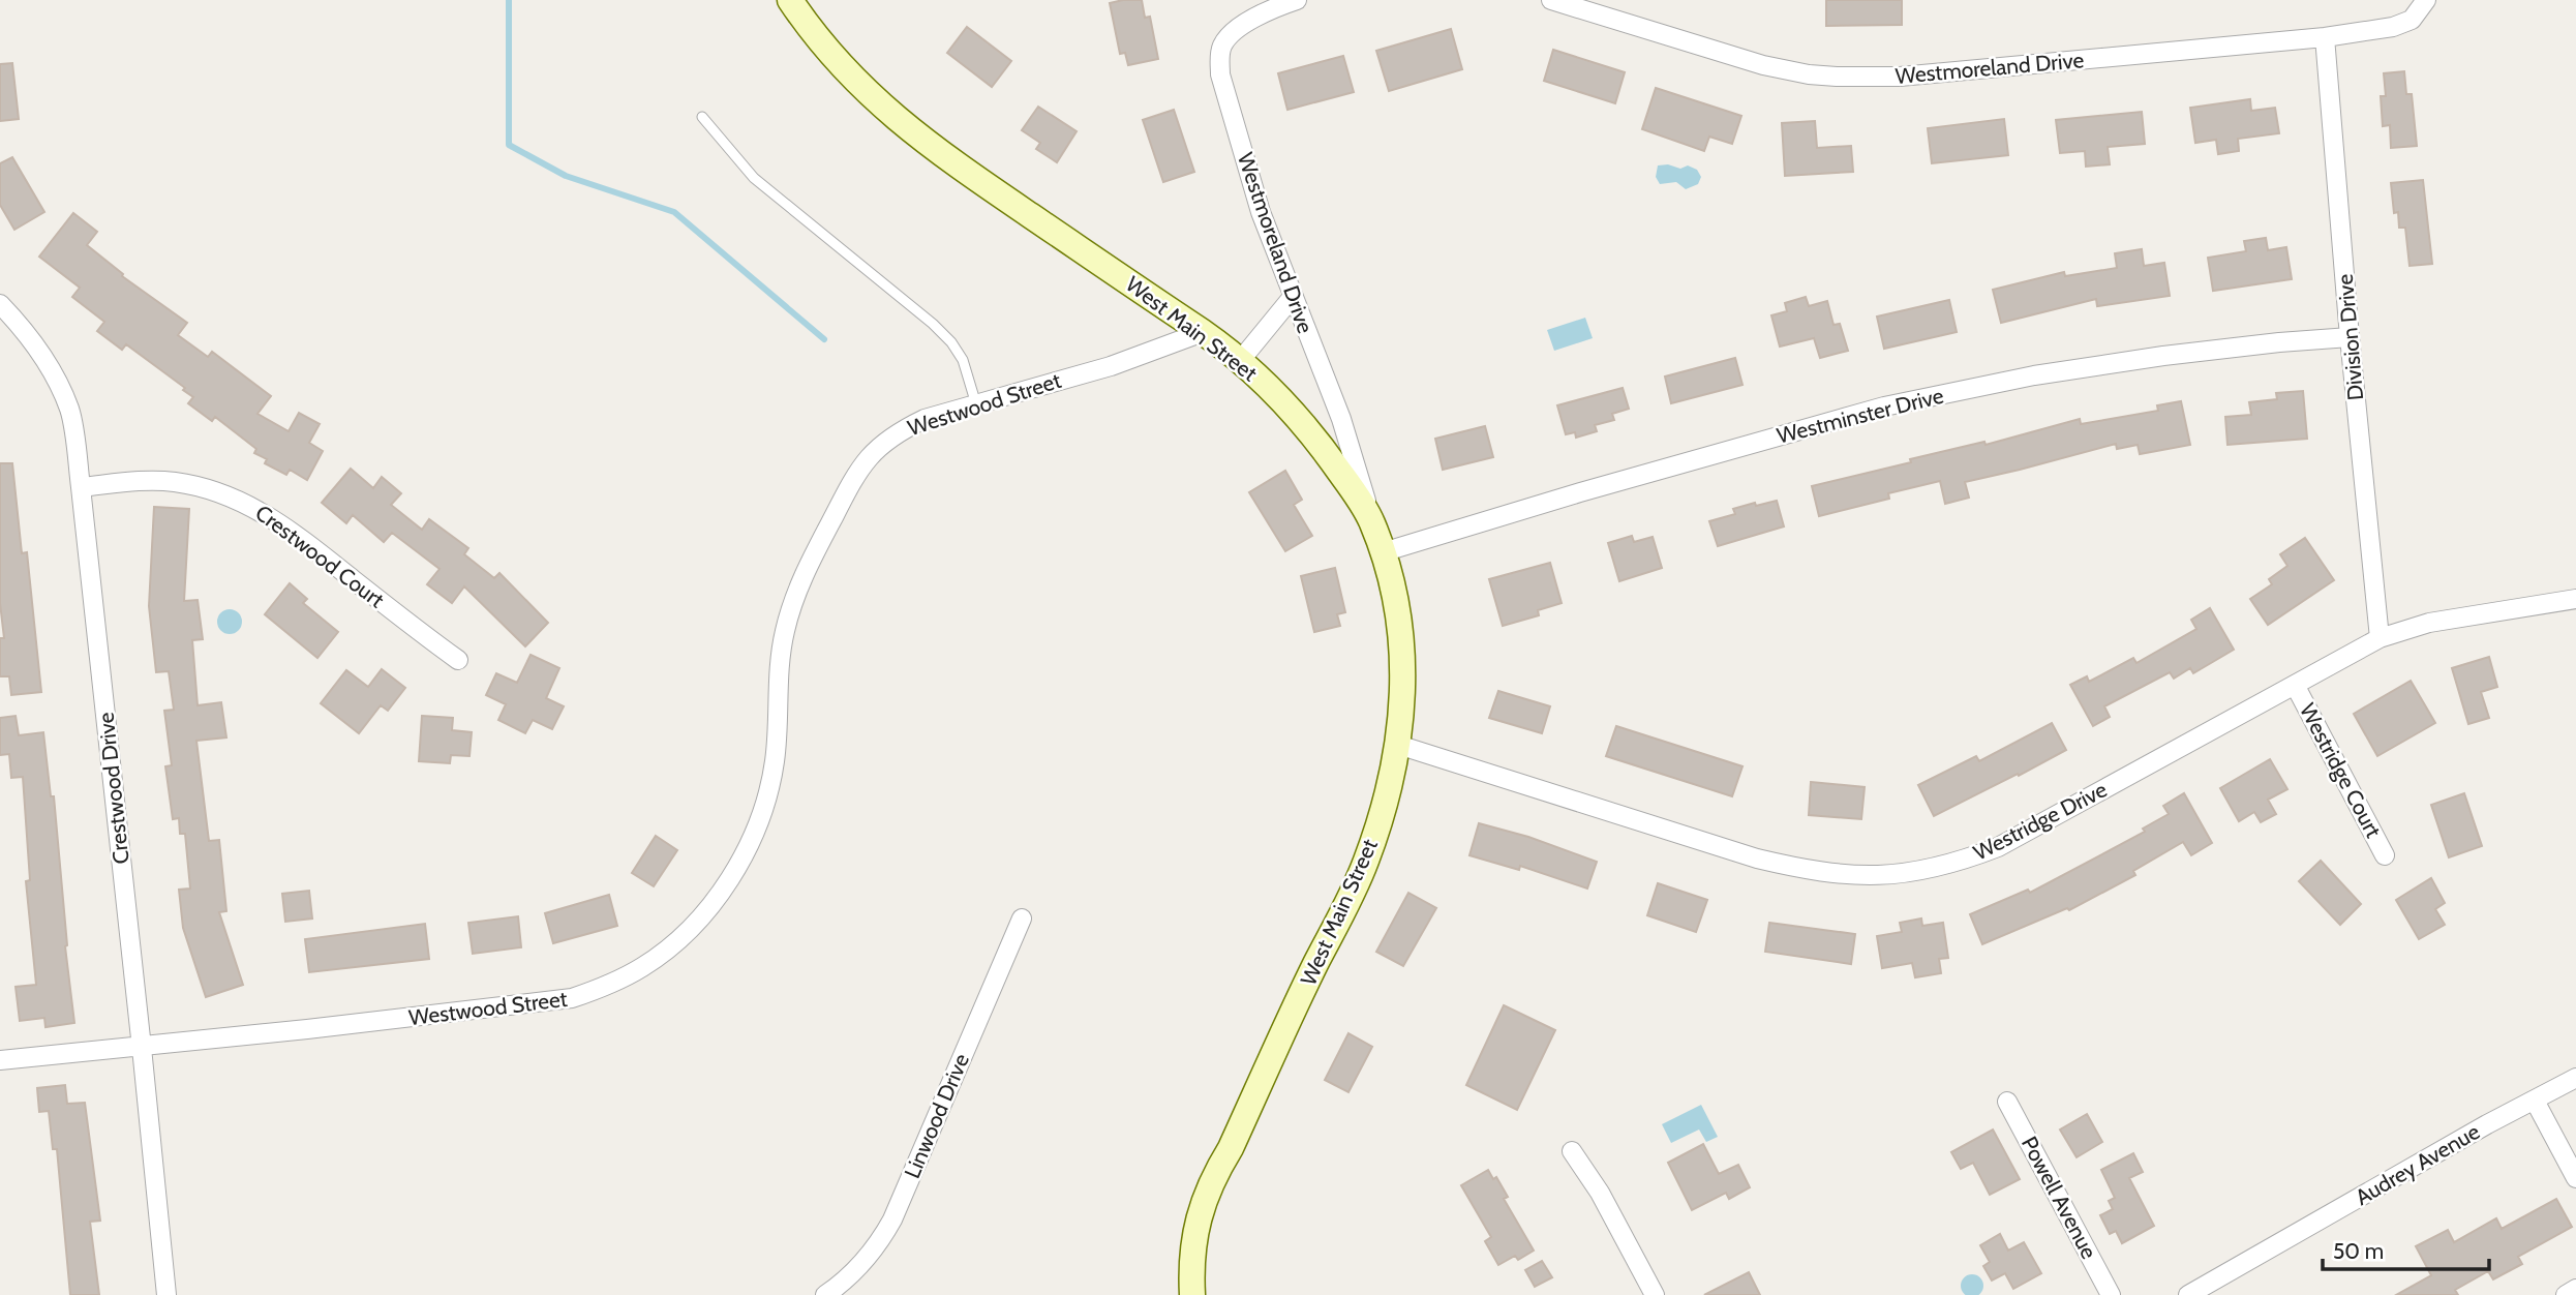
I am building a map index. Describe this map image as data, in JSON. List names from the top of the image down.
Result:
{
  "streets": {
    "main road": ["West Main Street"],
    "street": [
      "Westmoreland Drive",
      "Division Drive",
      "Westwood Street",
      "Westminster Drive",
      "Crestwood Court",
      "Westridge Court",
      "Crestwood Drive",
      "Westridge Drive",
      "Linwood Drive",
      "Audrey Avenue",
      "Powell Avenue"
    ]
  },
  "crossings": [
    ["Westmoreland Drive", "West Main Street"],
    ["Westmoreland Drive", "Division Drive"],
    ["West Main Street", "Westwood Street"],
    ["West Main Street", "Westminster Drive"],
    ["West Main Street", "Westridge Drive"],
    ["Division Drive", "Westminster Drive"],
    ["Division Drive", "Westridge Drive"],
    ["Westwood Street", "Crestwood Drive"],
    ["Crestwood Court", "Crestwood Drive"],
    ["Westridge Court", "Westridge Drive"]
  ],
  "scale_bar": "50 m"
}
